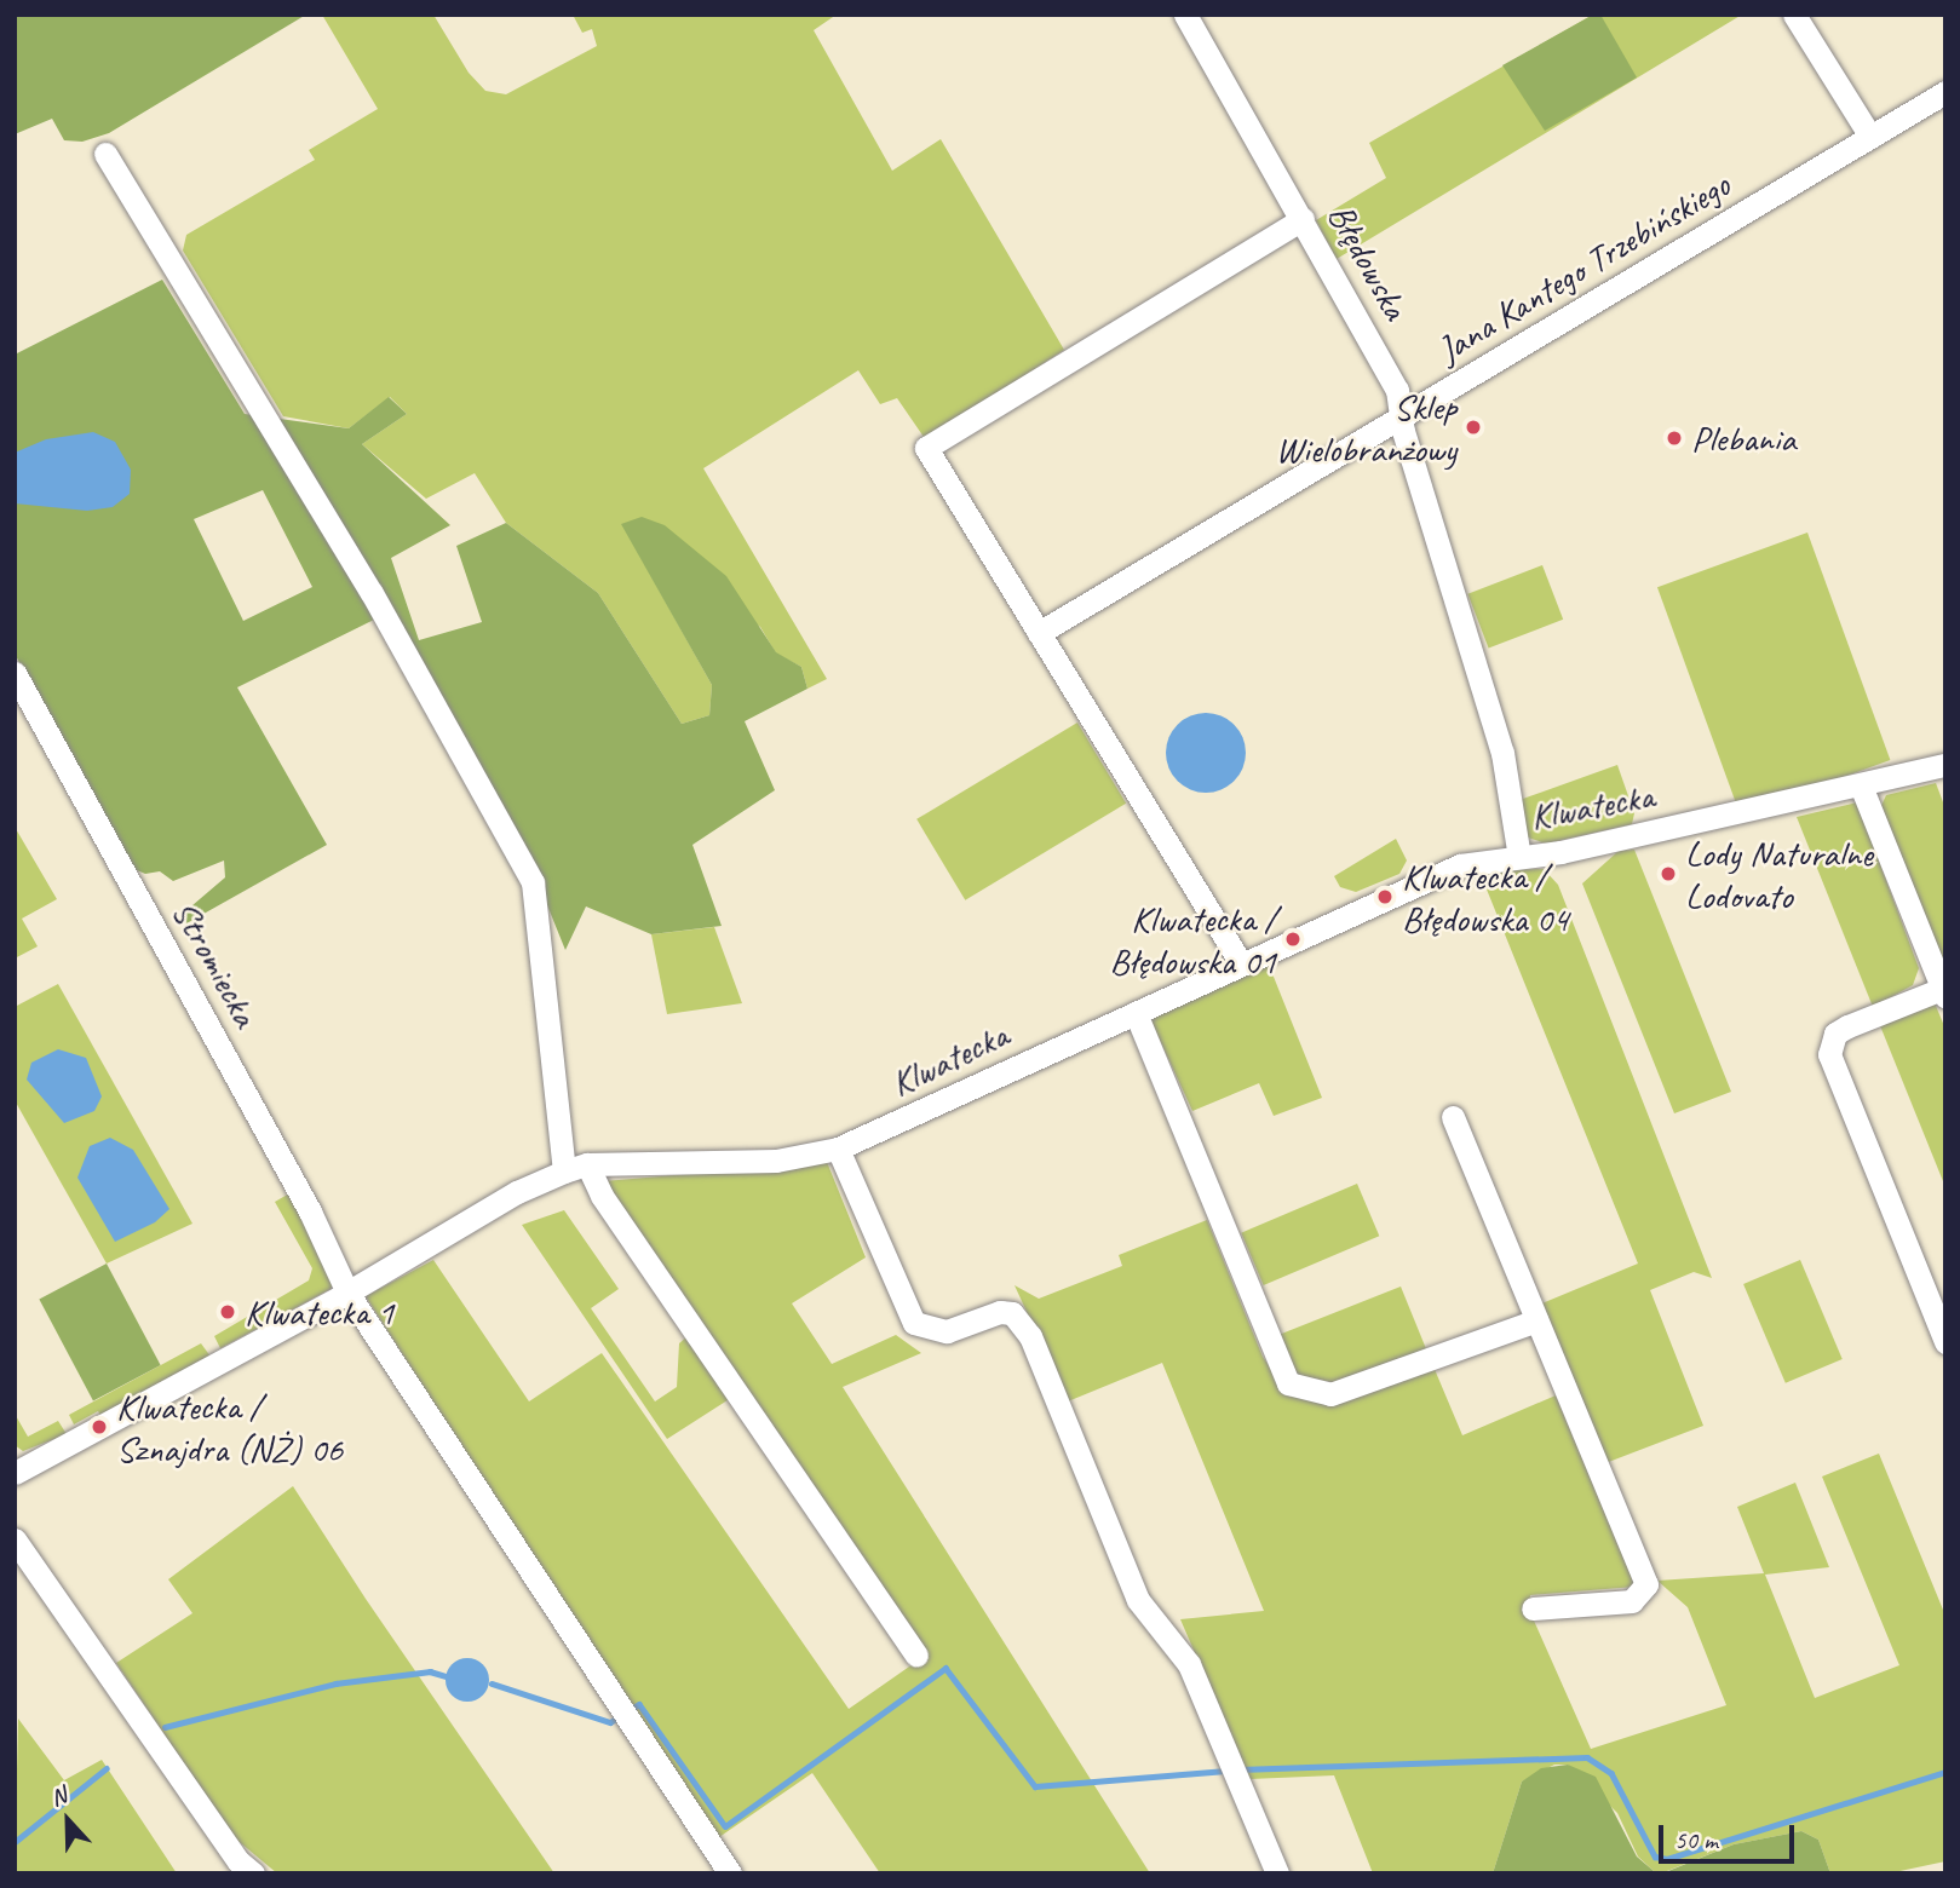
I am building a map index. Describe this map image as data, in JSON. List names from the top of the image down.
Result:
{
  "streets": {
    "street": [
      "Błędowska",
      "Jana Kantego Trzebińskiego",
      "Klwatecka",
      "Stromiecka"
    ]
  },
  "crossings": [
    ["Błędowska", "Jana Kantego Trzebińskiego"],
    ["Błędowska", "Klwatecka"],
    ["Klwatecka", "Stromiecka"]
  ],
  "places": [
    "Sklep Wielobranżowy",
    "Plebania",
    "Lody Naturalne Lodovato",
    "Klwatecka / Błędowska 04",
    "Klwatecka / Błędowska 01",
    "Klwatecka 1",
    "Klwatecka / Sznajdra (NŻ) 06"
  ],
  "scale_bar": "50 m",
  "north": "top"
}
